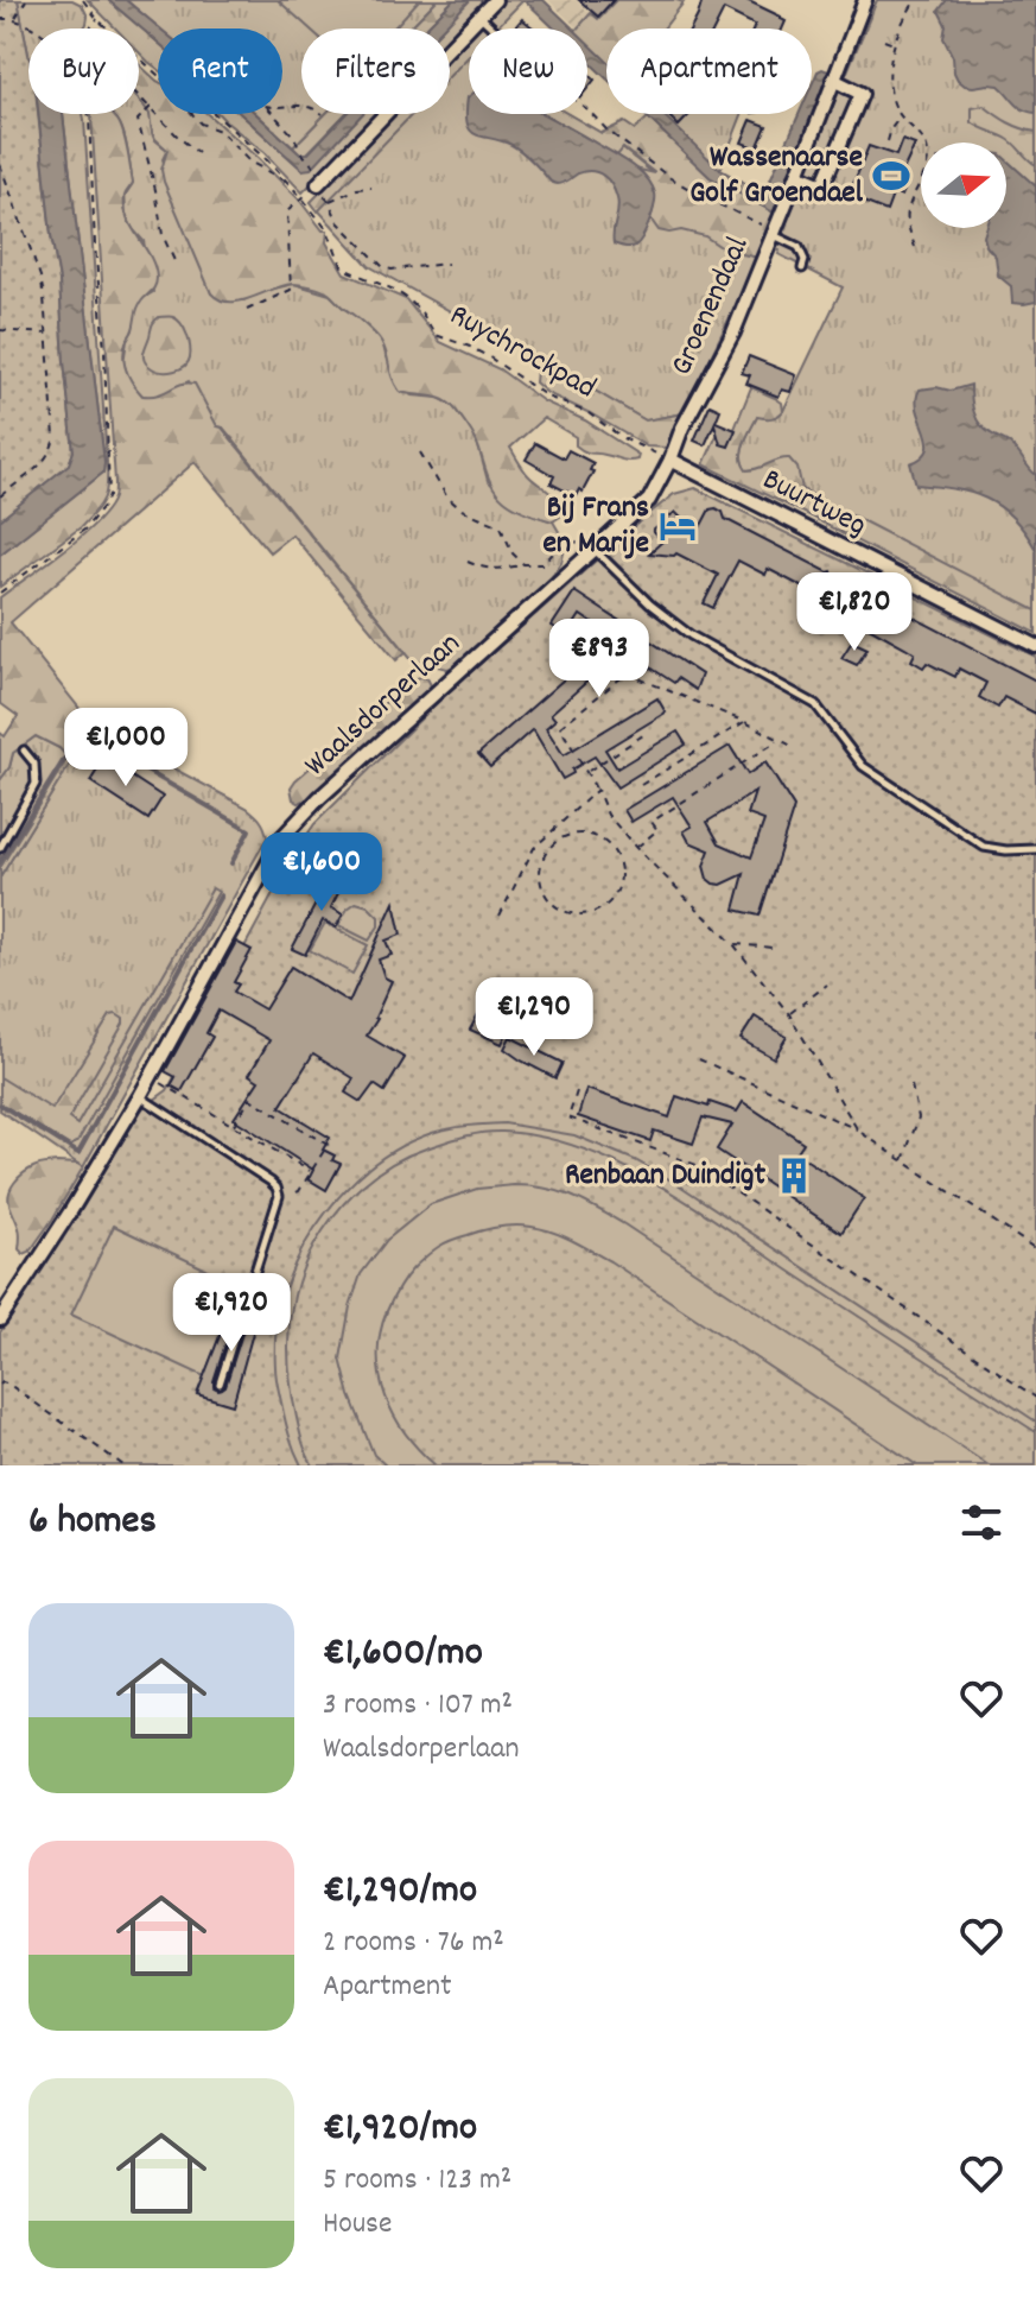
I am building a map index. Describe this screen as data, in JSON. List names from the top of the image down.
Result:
{
  "streets": {
    "street": ["Groenendaal", "Buurtweg", "Waalsdorperlaan"],
    "path": ["Ruychrockpad"]
  },
  "crossings": [
    ["Groenendaal", "Ruychrockpad"],
    ["Groenendaal", "Buurtweg"],
    ["Groenendaal", "Waalsdorperlaan"],
    ["Ruychrockpad", "Buurtweg"],
    ["Ruychrockpad", "Waalsdorperlaan"],
    ["Buurtweg", "Waalsdorperlaan"]
  ],
  "places": {
    "sports": ["Wassenaarse Golf Groendael"],
    "hotel": ["Bij Frans en Marije"],
    "building": ["Renbaan Duindigt"]
  },
  "north": "right",
  "page": {
    "chip": [
      "Buy",
      "Rent",
      "Filters",
      "New",
      "Apartment"
    ],
    "price": [
      "€1,820",
      "€893",
      "€1,000",
      "€1,600",
      "€1,290",
      "€1,920"
    ],
    "heading": "6 homes",
    "list": [
      {
        "name": "€1,600/mo",
        "note": "3 rooms · 107 m² · Waalsdorperlaan"
      },
      {
        "name": "€1,290/mo",
        "note": "2 rooms · 76 m² · Apartment"
      },
      {
        "name": "€1,920/mo",
        "note": "5 rooms · 123 m² · House"
      }
    ]
  }
}
